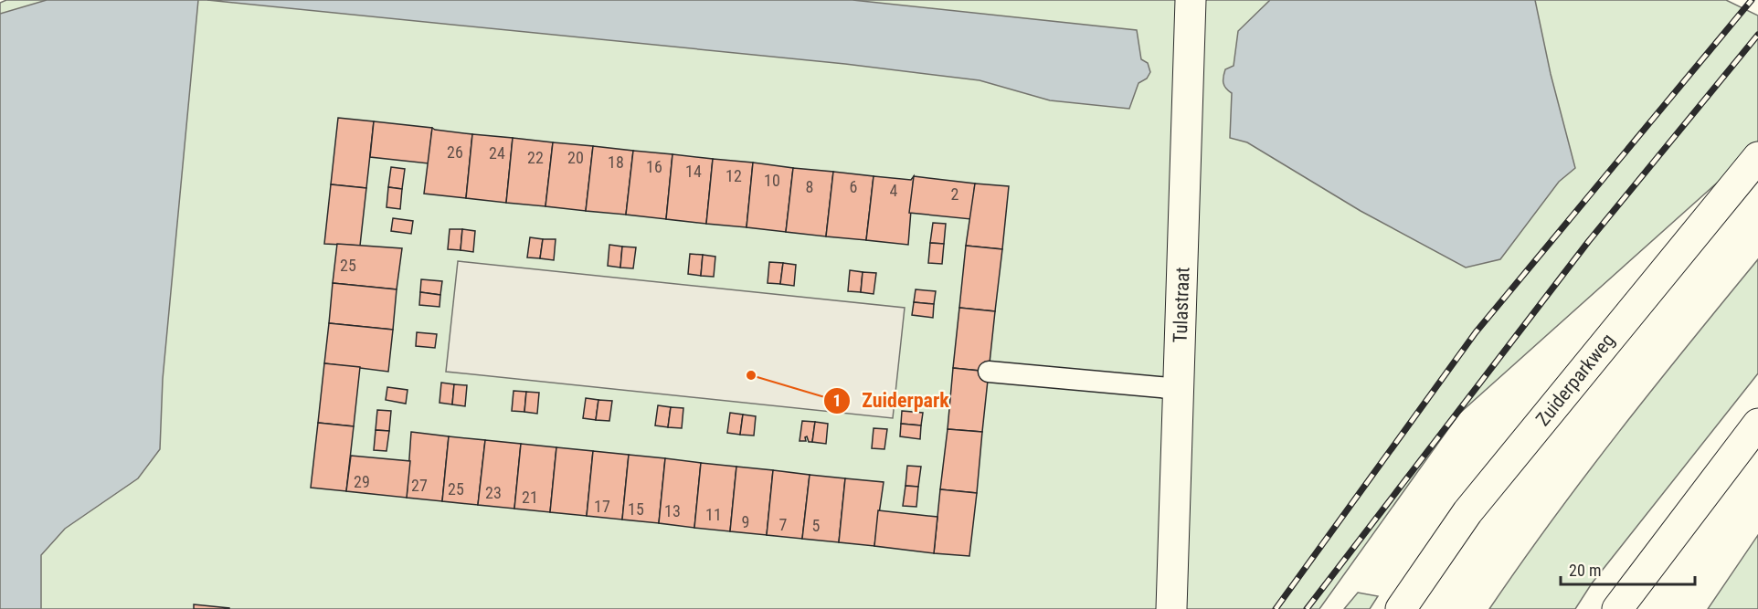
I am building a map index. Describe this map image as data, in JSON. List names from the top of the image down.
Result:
{
  "streets": {
    "main road": ["Tulastraat", "Zuiderparkweg"]
  },
  "places": ["Zuiderpark"],
  "house_numbers": [
    "26",
    "24",
    "22",
    "20",
    "18",
    "16",
    "14",
    "12",
    "10",
    "8",
    "6",
    "4",
    "2",
    "25",
    "29",
    "27",
    "25",
    "23",
    "21",
    "17",
    "15",
    "13",
    "11",
    "9",
    "7",
    "5"
  ],
  "scale_bar": "20 m"
}
